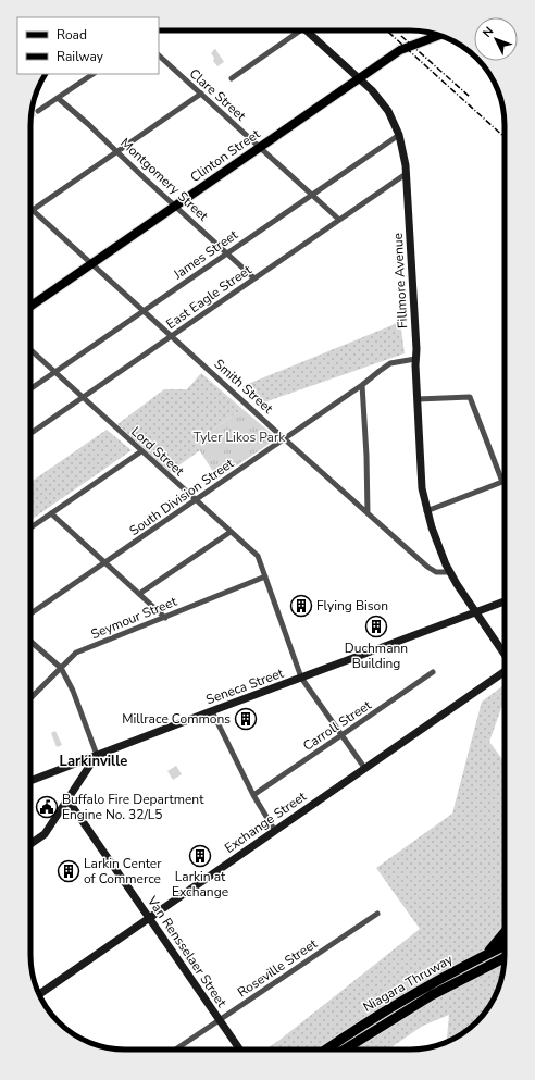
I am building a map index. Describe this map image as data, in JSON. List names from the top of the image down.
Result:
{
  "streets": {
    "highway": ["Niagara Thruway"],
    "main road": ["Clinton Street"],
    "street": [
      "Clare Street",
      "Montgomery Street",
      "James Street",
      "Fillmore Avenue",
      "East Eagle Street",
      "Smith Street",
      "Lord Street",
      "South Division Street",
      "Seymour Street",
      "Seneca Street",
      "Carroll Street",
      "Exchange Street",
      "Van Rensselaer Street",
      "Roseville Street"
    ]
  },
  "crossings": [
    ["Clare Street", "Clinton Street"],
    ["Clare Street", "James Street"],
    ["Clare Street", "East Eagle Street"],
    ["Clinton Street", "Montgomery Street"],
    ["Clinton Street", "Fillmore Avenue"],
    ["Clinton Street", "Smith Street"],
    ["Montgomery Street", "James Street"],
    ["Montgomery Street", "East Eagle Street"],
    ["James Street", "Fillmore Avenue"],
    ["James Street", "Smith Street"],
    ["James Street", "Lord Street"],
    ["Fillmore Avenue", "East Eagle Street"],
    ["Fillmore Avenue", "Smith Street"],
    ["Fillmore Avenue", "South Division Street"],
    ["East Eagle Street", "Smith Street"],
    ["East Eagle Street", "Lord Street"],
    ["Smith Street", "South Division Street"],
    ["Lord Street", "South Division Street"],
    ["Lord Street", "Seymour Street"],
    ["Lord Street", "Seneca Street"],
    ["Lord Street", "Carroll Street"],
    ["Lord Street", "Exchange Street"],
    ["Exchange Street", "Van Rensselaer Street"],
    ["Van Rensselaer Street", "Roseville Street"]
  ],
  "districts": ["Larkinville"],
  "parks": ["Tyler Likos Park"],
  "places": {
    "building": [
      "Flying Bison",
      "Duchmann Building",
      "Millrace Commons",
      "Larkin at Exchange",
      "Larkin Center of Commerce"
    ],
    "public building": ["Buffalo Fire Department Engine No. 32/L5"]
  },
  "legend": ["Road", "Railway"],
  "north": "top left"
}
